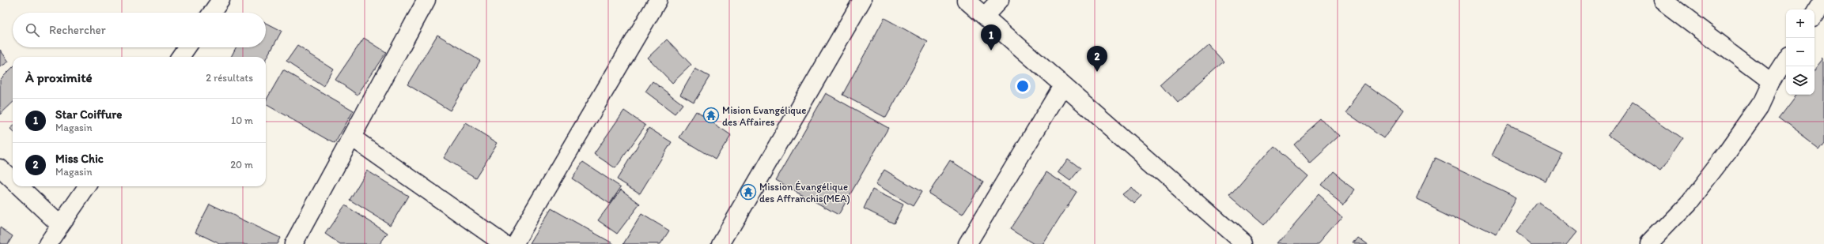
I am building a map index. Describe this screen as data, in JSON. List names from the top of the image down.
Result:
{
  "places": {
    "temple": ["Mision Evangélique des Affaires", "Mission Évangélique des Affranchis(MEA)"]
  },
  "page": {
    "map_buttons": ["+", "−"],
    "search": "Rechercher",
    "pins": ["1", "2"],
    "heading": ["À proximité", "2 résultats"],
    "list": [
      {
        "mark": "1",
        "name": "Star Coiffure",
        "note": "Magasin",
        "value": "10 m"
      },
      {
        "mark": "2",
        "name": "Miss Chic",
        "note": "Magasin",
        "value": "20 m"
      }
    ]
  }
}
